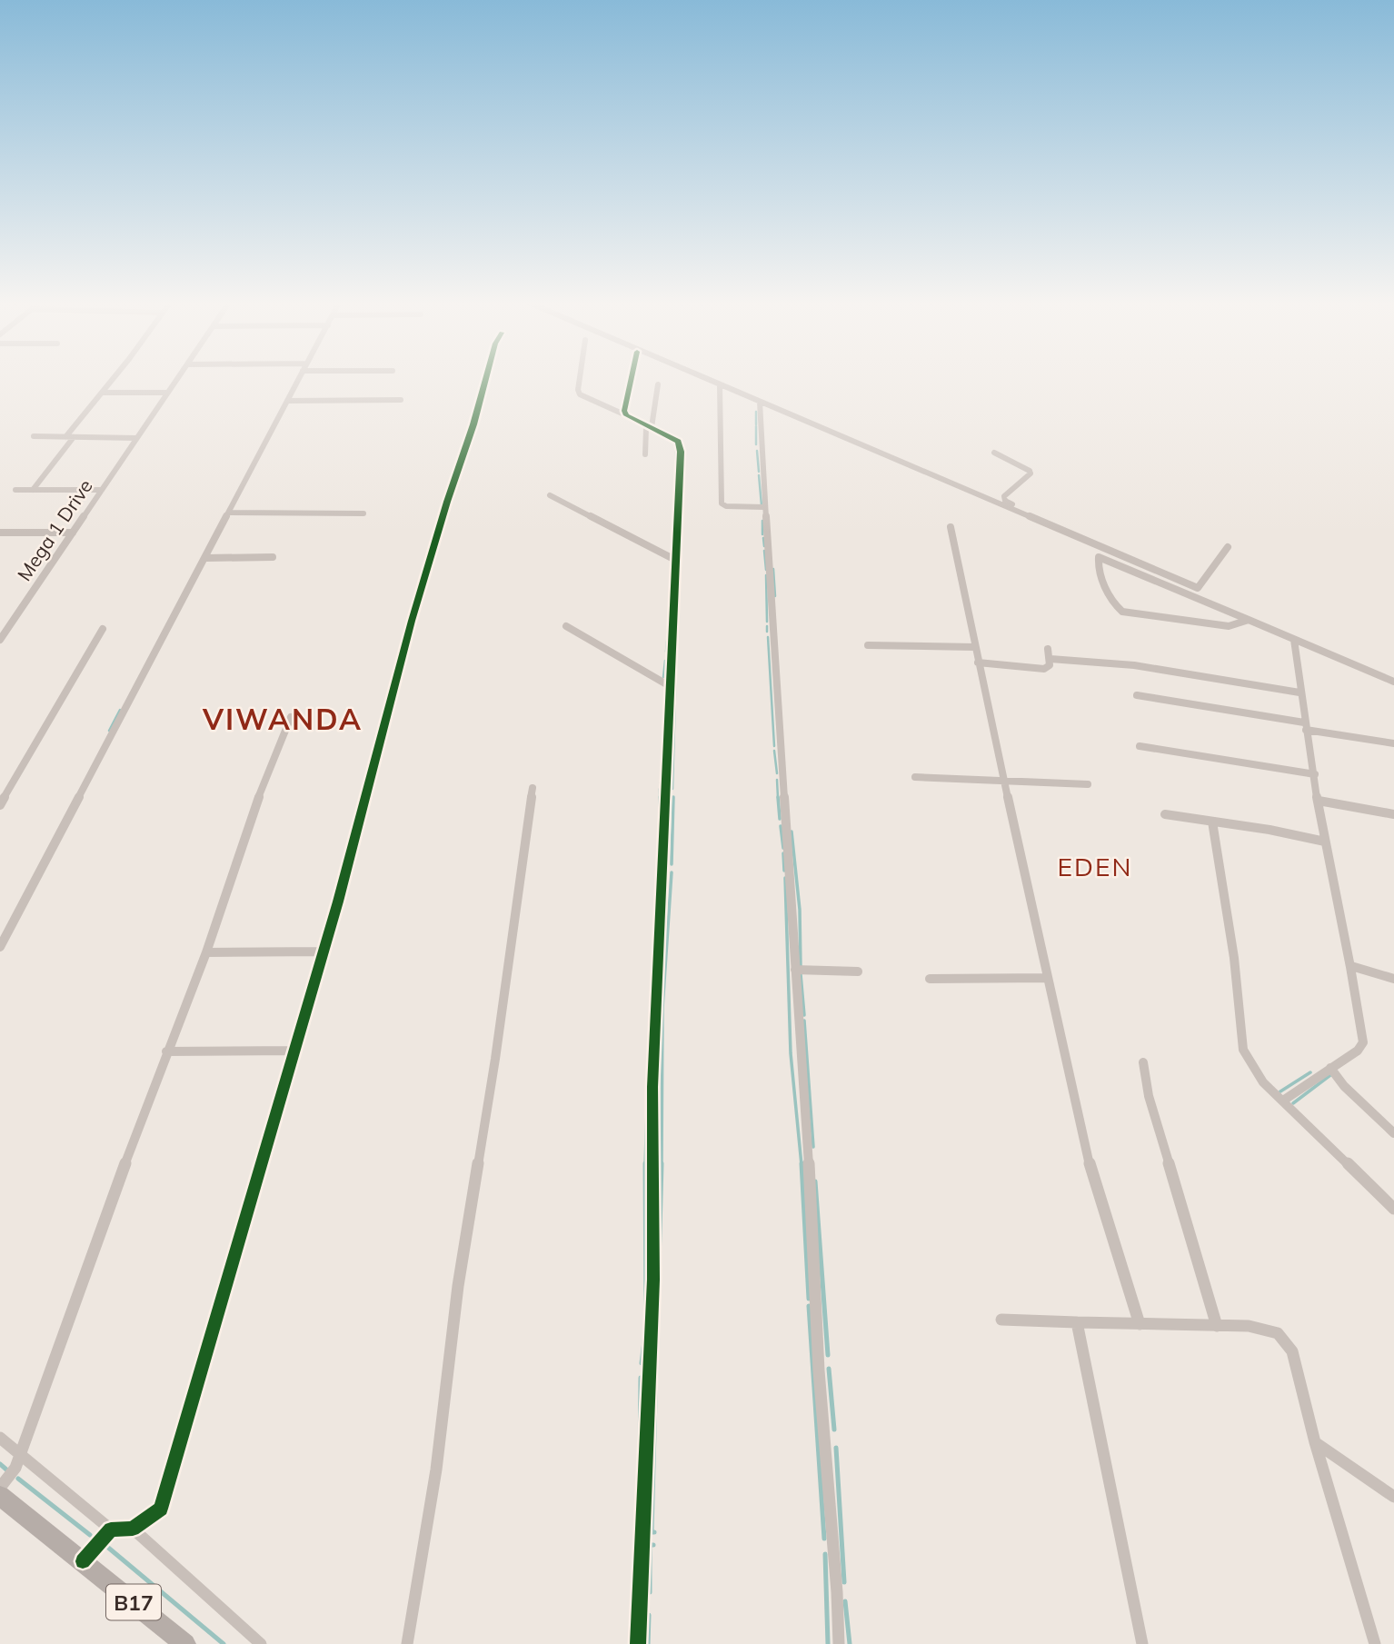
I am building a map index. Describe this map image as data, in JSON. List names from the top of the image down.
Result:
{
  "streets": {
    "main road": ["B17"],
    "street": ["Mega 1 Drive"]
  },
  "districts": ["VIWANDA", "EDEN"]
}
